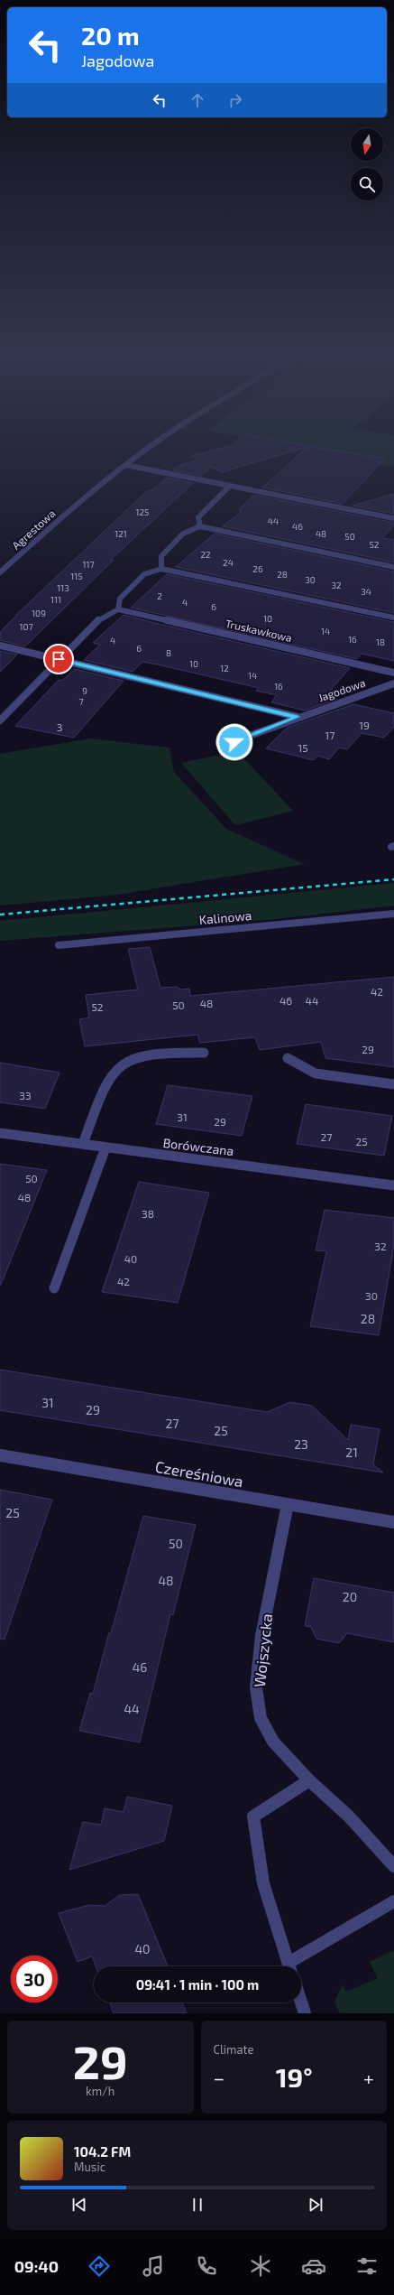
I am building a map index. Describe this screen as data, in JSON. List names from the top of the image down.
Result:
{
  "streets": {
    "street": [
      "Agrestowa",
      "Truskawkowa",
      "Jagodowa",
      "Kalinowa",
      "Borówczana",
      "Czereśniowa",
      "Wojszycka"
    ]
  },
  "crossings": [
    ["Czereśniowa", "Wojszycka"]
  ],
  "house_numbers": [
    "125",
    "44",
    "46",
    "121",
    "48",
    "50",
    "52",
    "22",
    "24",
    "117",
    "26",
    "28",
    "115",
    "30",
    "32",
    "113",
    "34",
    "2",
    "111",
    "4",
    "6",
    "109",
    "10",
    "107",
    "14",
    "16",
    "4",
    "18",
    "6",
    "8",
    "10",
    "12",
    "14",
    "16",
    "9",
    "7",
    "19",
    "3",
    "17",
    "15",
    "42",
    "46",
    "44",
    "48",
    "50",
    "52",
    "29",
    "33",
    "31",
    "29",
    "27",
    "25",
    "50",
    "48",
    "38",
    "32",
    "40",
    "42",
    "30",
    "28",
    "31",
    "29",
    "27",
    "25",
    "23",
    "21",
    "25",
    "50",
    "48",
    "20",
    "46",
    "44",
    "40"
  ],
  "north": "bottom",
  "page": {
    "turn": ["20 m", "Jagodowa"],
    "limit": "30",
    "trip": "09:41 · 1 min · 100 m",
    "tile": [
      ["29", "km/h"],
      "Climate"
    ],
    "heat": ["−", "19°", "+"],
    "song": ["104.2 FM", "Music"],
    "tabs": "09:40"
  }
}
